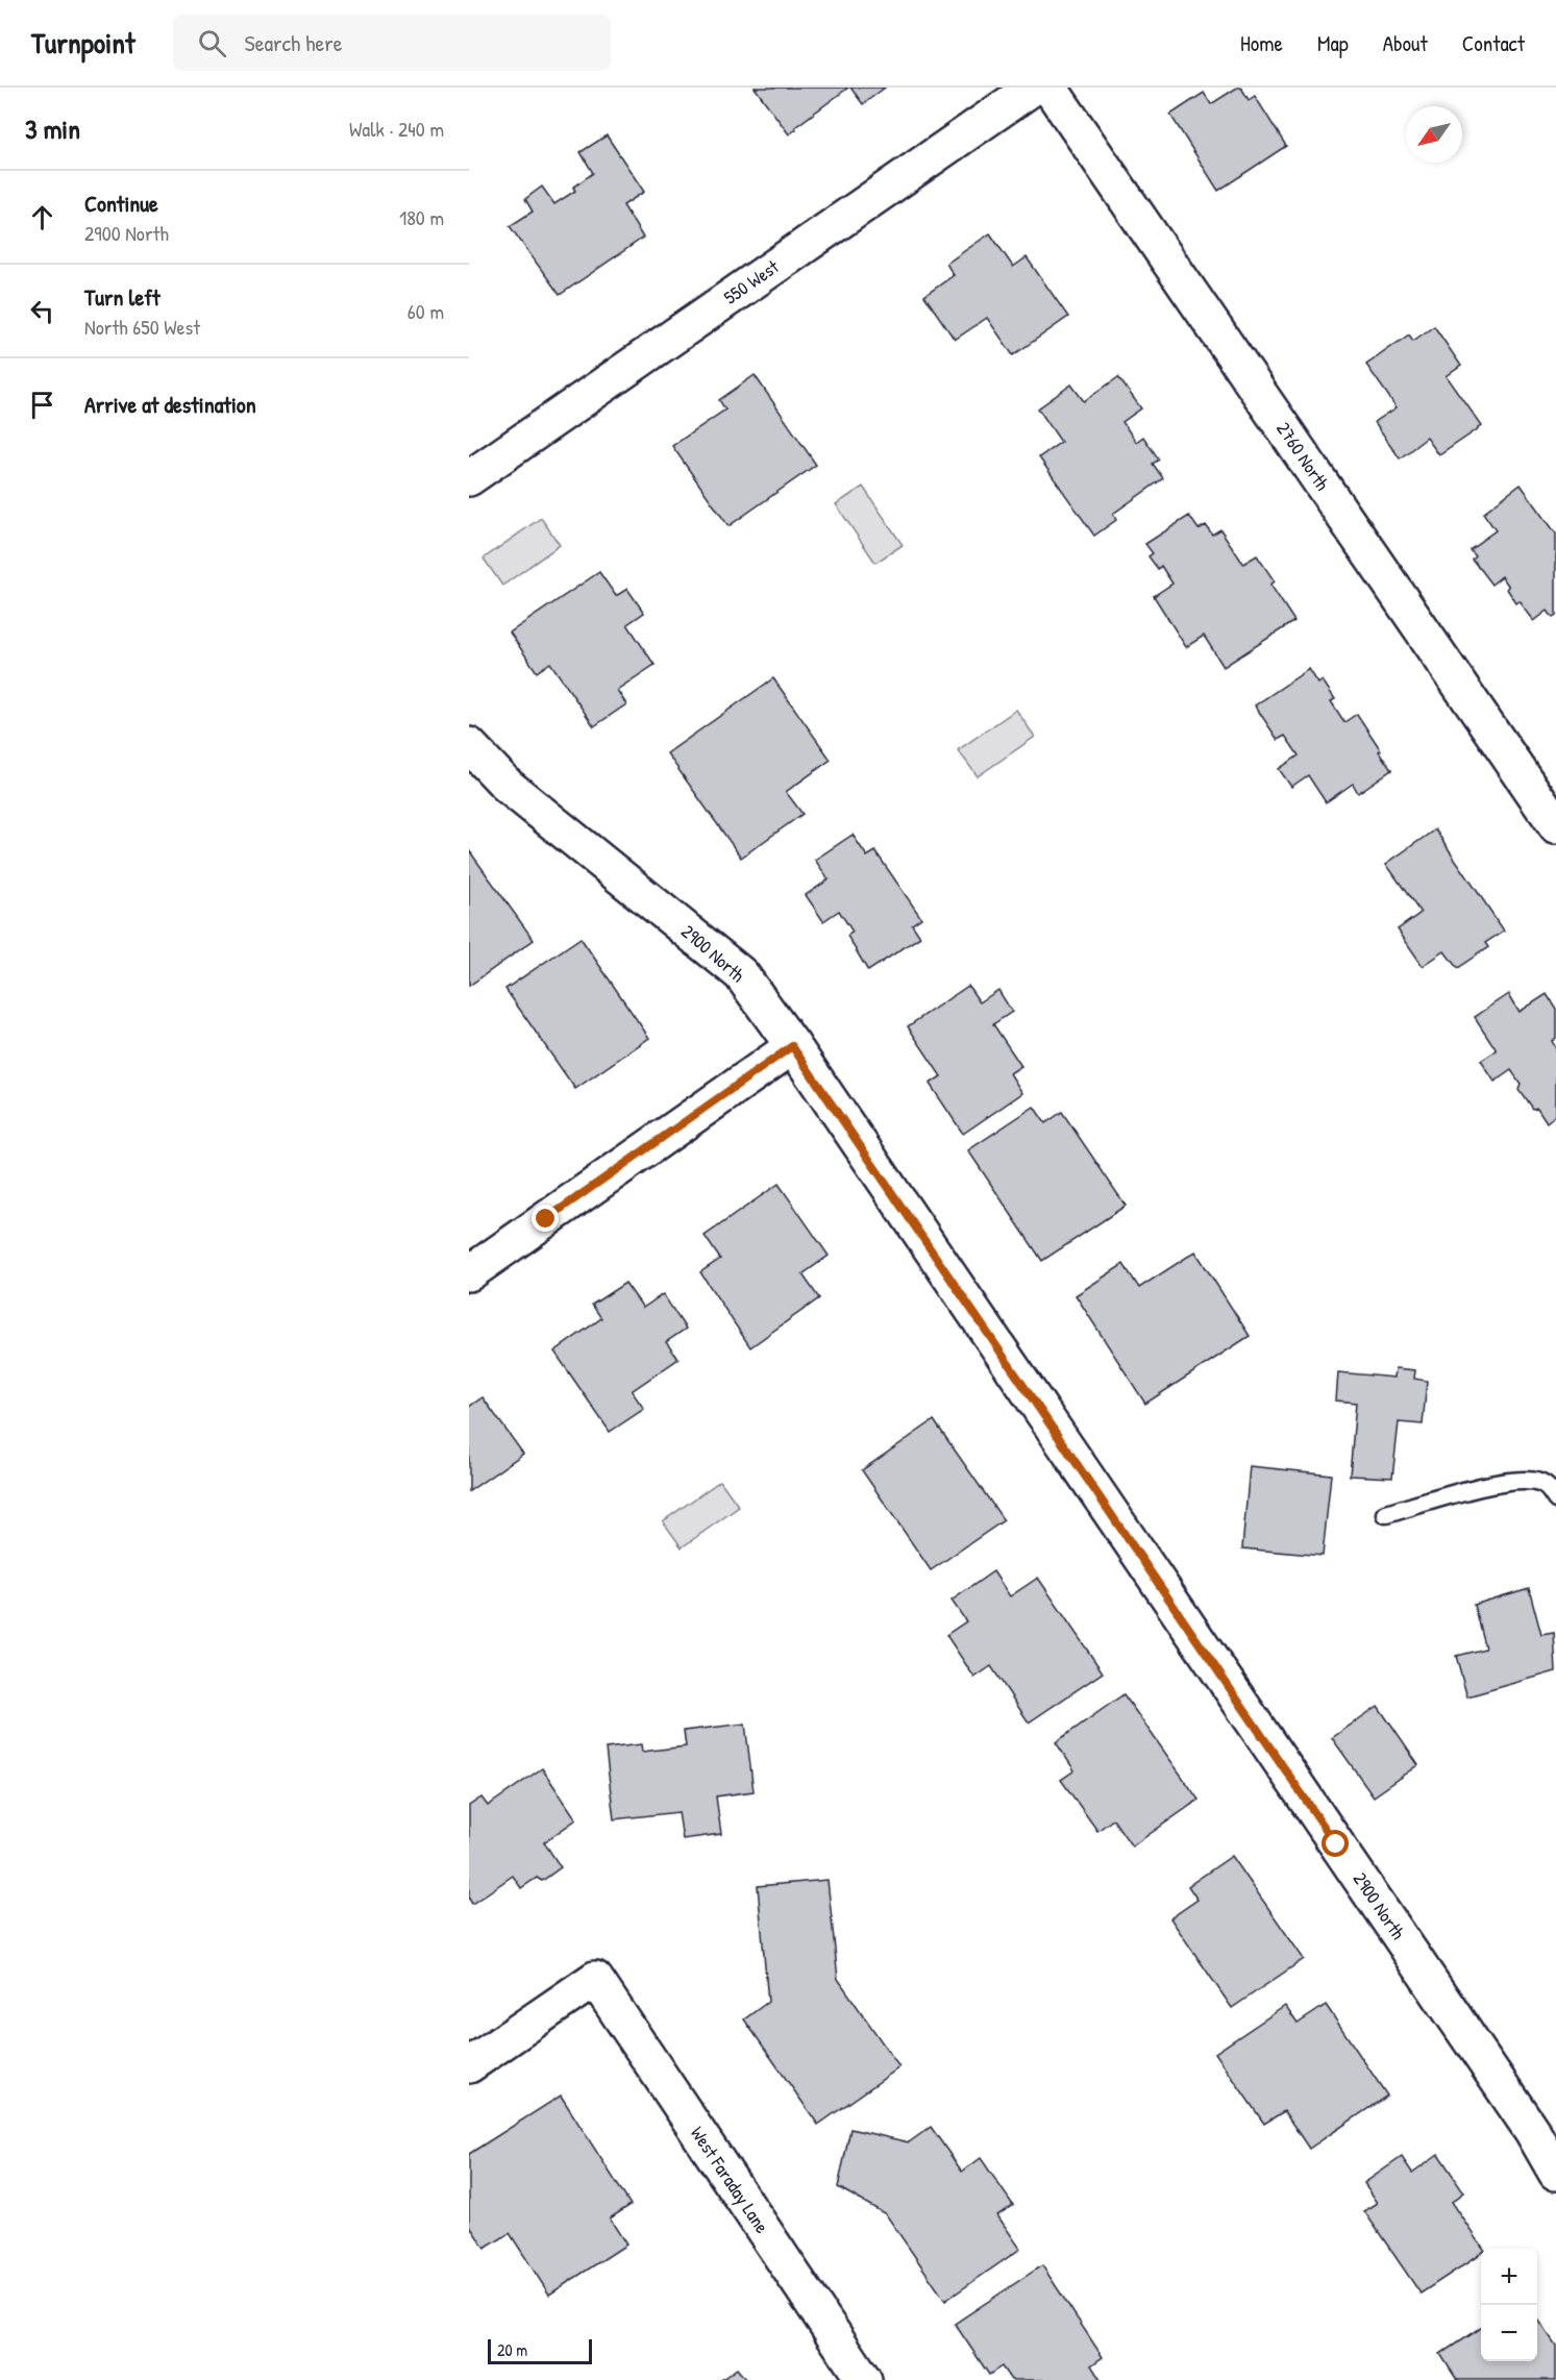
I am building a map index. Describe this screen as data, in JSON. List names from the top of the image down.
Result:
{
  "streets": {
    "street": [
      "550 West",
      "2760 North",
      "2900 North",
      "West Faraday Lane"
    ]
  },
  "scale_bar": "20 m",
  "north": "bottom left",
  "page": {
    "header": "Turnpoint",
    "search": "Search here",
    "nav": [
      "Home",
      "Map",
      "About",
      "Contact"
    ],
    "heading": ["3 min", "Walk · 240 m"],
    "list": [
      ["Continue", "2900 North", "180 m"],
      ["Turn left", "North 650 West", "60 m"],
      "Arrive at destination"
    ],
    "map_buttons": ["+", "−"],
    "scale": "20 m"
  }
}
